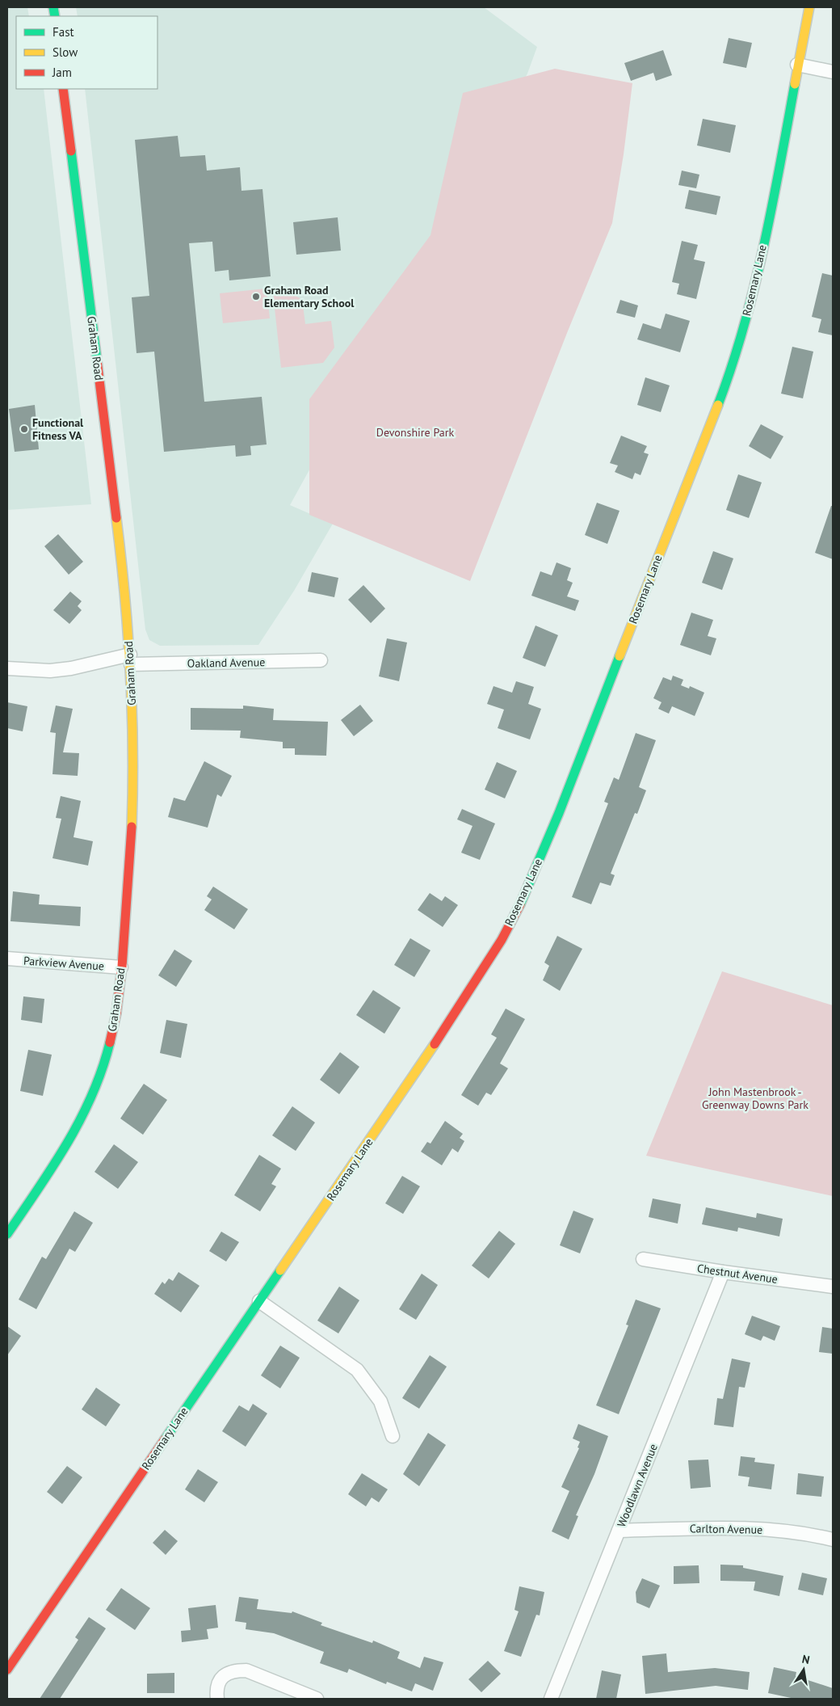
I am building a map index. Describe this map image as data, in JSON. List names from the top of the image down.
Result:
{
  "streets": {
    "street": [
      "Rosemary Lane",
      "Graham Road",
      "Oakland Avenue",
      "Parkview Avenue",
      "Chestnut Avenue",
      "Woodlawn Avenue",
      "Carlton Avenue"
    ]
  },
  "crossings": [
    ["Graham Road", "Oakland Avenue"],
    ["Graham Road", "Parkview Avenue"],
    ["Chestnut Avenue", "Woodlawn Avenue"],
    ["Woodlawn Avenue", "Carlton Avenue"]
  ],
  "parks": ["Devonshire Park", "John Mastenbrook - Greenway Downs Park"],
  "places": ["Graham Road Elementary School", "Functional Fitness VA"],
  "legend": ["Fast", "Slow", "Jam"],
  "north": "top"
}
